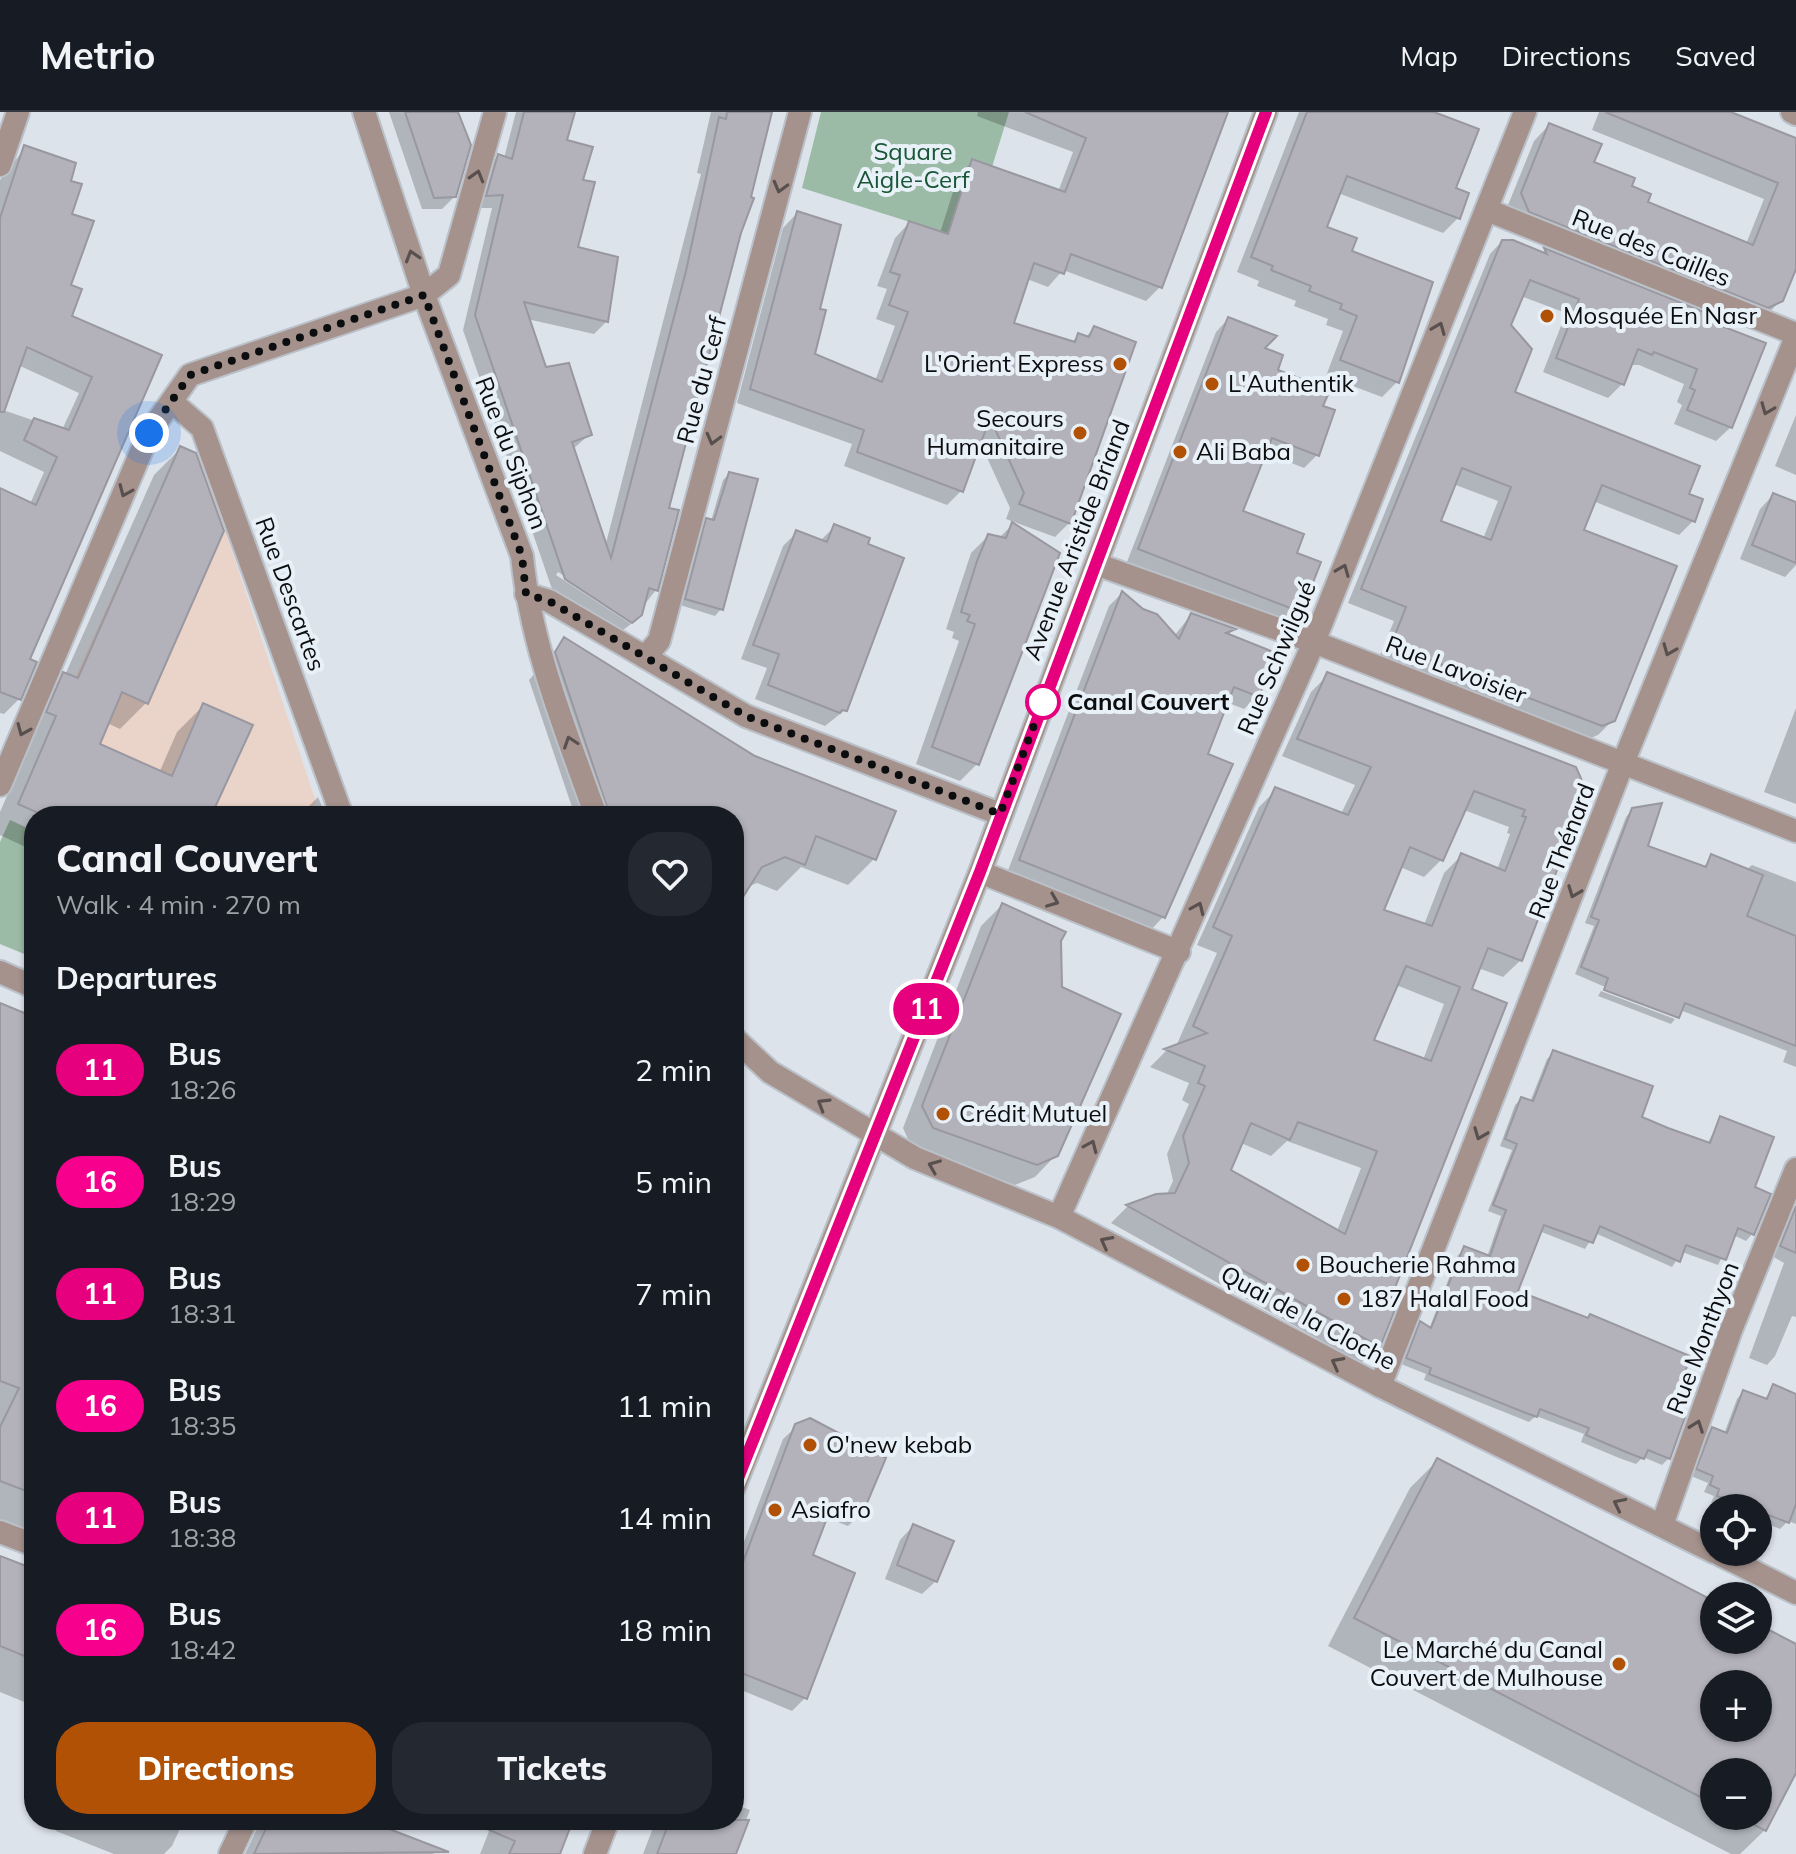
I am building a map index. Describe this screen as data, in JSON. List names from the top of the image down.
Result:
{
  "streets": {
    "street": [
      "Rue des Cailles",
      "Rue du Cerf",
      "Rue du Siphon",
      "Avenue Aristide Briand",
      "Rue Descartes",
      "Rue Schwilgué",
      "Rue Lavoisier",
      "Rue Thénard",
      "Quai de la Cloche",
      "Rue Monthyon"
    ]
  },
  "crossings": [
    ["Rue des Cailles", "Rue Schwilgué"],
    ["Rue des Cailles", "Rue Thénard"],
    ["Avenue Aristide Briand", "Rue Lavoisier"],
    ["Avenue Aristide Briand", "Quai de la Cloche"],
    ["Rue Schwilgué", "Rue Lavoisier"],
    ["Rue Schwilgué", "Quai de la Cloche"],
    ["Rue Lavoisier", "Rue Thénard"],
    ["Rue Thénard", "Quai de la Cloche"],
    ["Quai de la Cloche", "Rue Monthyon"]
  ],
  "one_way": [
    "Rue du Cerf",
    "Rue du Siphon",
    "Rue Schwilgué",
    "Rue Thénard",
    "Quai de la Cloche",
    "Rue Monthyon"
  ],
  "parks": ["Square Aigle-Cerf"],
  "places": [
    "Mosquée En Nasr",
    "L'Orient Express",
    "L'Authentik",
    "Secours Humanitaire",
    "Ali Baba",
    "Canal Couvert",
    "Crédit Mutuel",
    "Boucherie Rahma",
    "187 Halal Food",
    "O'new kebab",
    "Asiafro",
    "Le Marché du Canal Couvert de Mulhouse"
  ],
  "lines": ["bus line 11"],
  "page": {
    "header": "Metrio",
    "nav": ["Map", "Directions", "Saved"],
    "on_map": "11",
    "heading": [
      ["Canal Couvert", "Walk · 4 min · 270 m"],
      "Departures"
    ],
    "list": [
      {
        "mark": "11",
        "name": "Bus",
        "note": "18:26",
        "value": "2 min"
      },
      {
        "mark": "16",
        "name": "Bus",
        "note": "18:29",
        "value": "5 min"
      },
      {
        "mark": "11",
        "name": "Bus",
        "note": "18:31",
        "value": "7 min"
      },
      {
        "mark": "16",
        "name": "Bus",
        "note": "18:35",
        "value": "11 min"
      },
      {
        "mark": "11",
        "name": "Bus",
        "note": "18:38",
        "value": "14 min"
      },
      {
        "mark": "16",
        "name": "Bus",
        "note": "18:42",
        "value": "18 min"
      }
    ],
    "map_buttons": ["+", "−"],
    "buttons": ["Directions", "Tickets"]
  }
}
